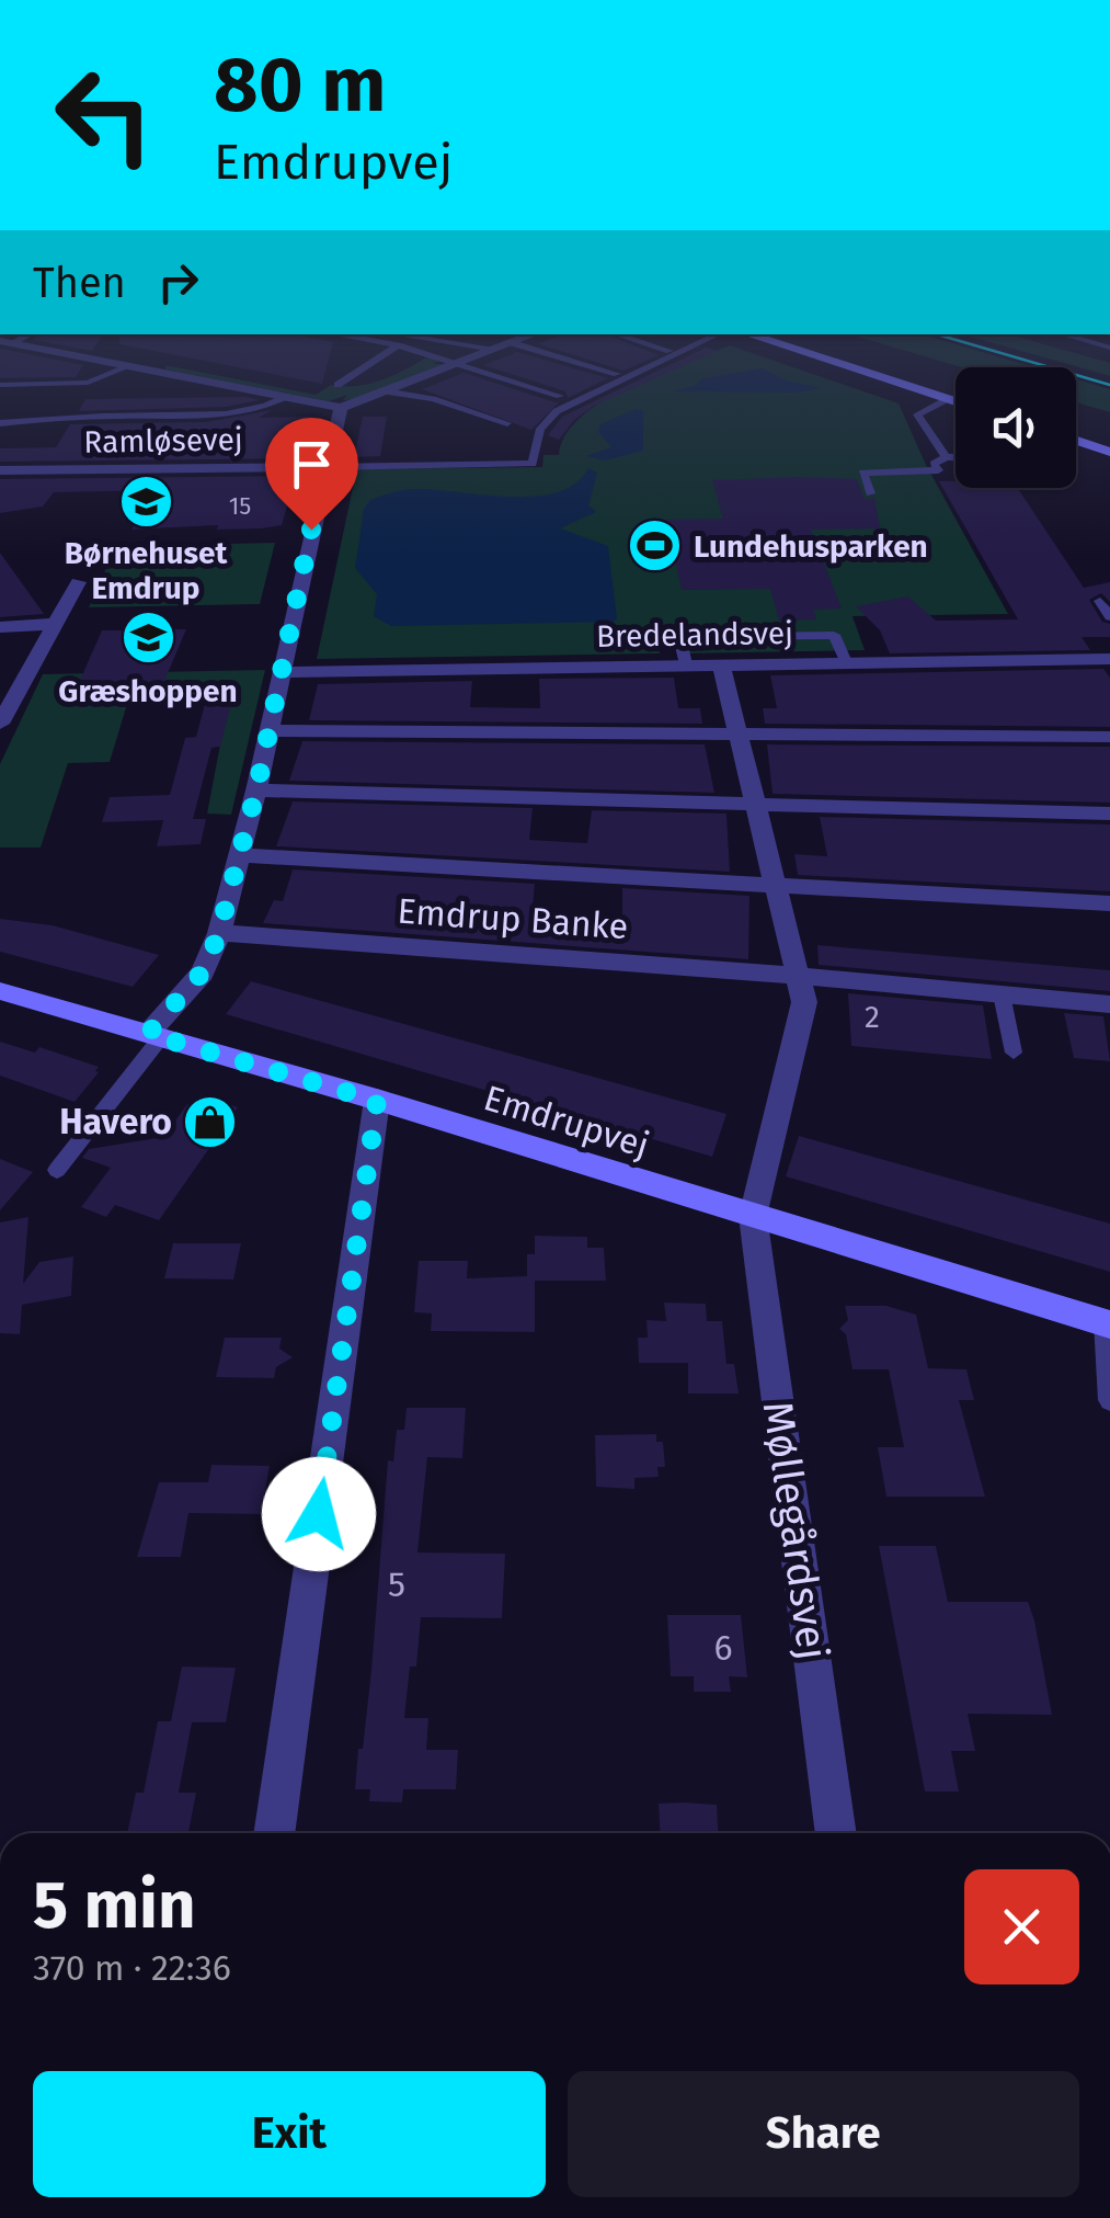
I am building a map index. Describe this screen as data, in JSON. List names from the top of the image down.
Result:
{
  "streets": {
    "street": [
      "Ramløsevej",
      "Bredelandsvej",
      "Emdrup Banke",
      "Emdrupvej",
      "Møllegårdsvej"
    ]
  },
  "crossings": [
    ["Emdrupvej", "Møllegårdsvej"]
  ],
  "places": {
    "school or university": ["Børnehuset Emdrup", "Græshoppen"],
    "sports": ["Lundehusparken"],
    "shop": ["Havero"]
  },
  "house_numbers": [
    "15",
    "2",
    "5",
    "6"
  ],
  "page": {
    "turn": ["80 m", "Emdrupvej"],
    "then": "Then",
    "heading": ["5 min", "370 m · 22:36"],
    "buttons": ["Exit", "Share"]
  }
}
